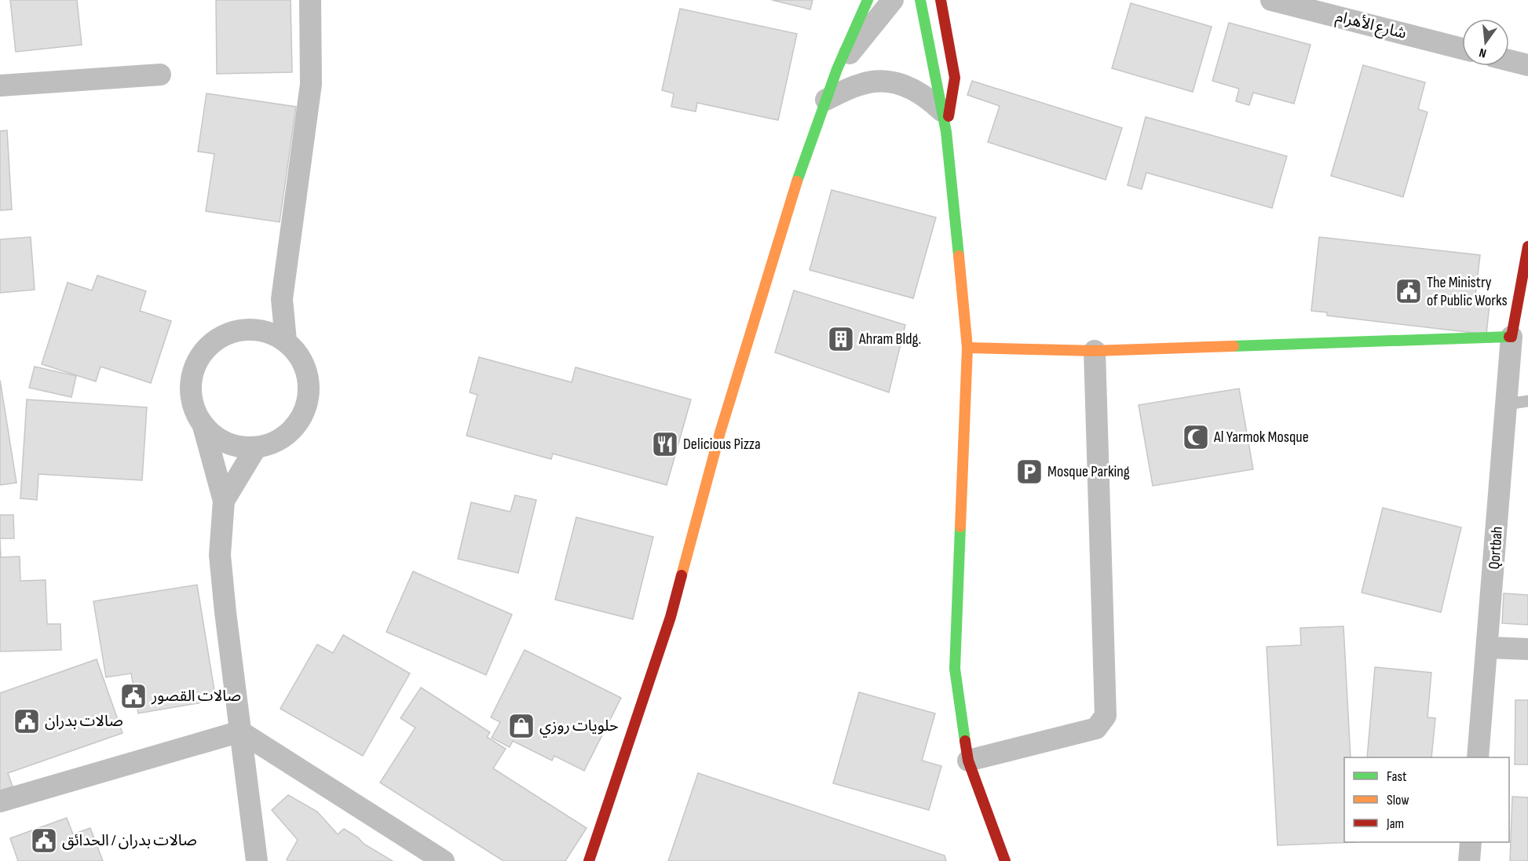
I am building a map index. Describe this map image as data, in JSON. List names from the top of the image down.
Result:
{
  "streets": {
    "street": ["شارع الأهرام", "Qortbah"]
  },
  "places": {
    "public building": [
      "The Ministry of Public Works",
      "صالات القصور",
      "صالات بدران",
      "صالات بدران / الحدائق"
    ],
    "building": ["Ahram Bldg."],
    "mosque": ["Al Yarmok Mosque"],
    "restaurant": ["Delicious Pizza"],
    "parking": ["Mosque Parking"],
    "shop": ["حلويات روزي"]
  },
  "legend": ["Fast", "Slow", "Jam"],
  "north": "bottom"
}
